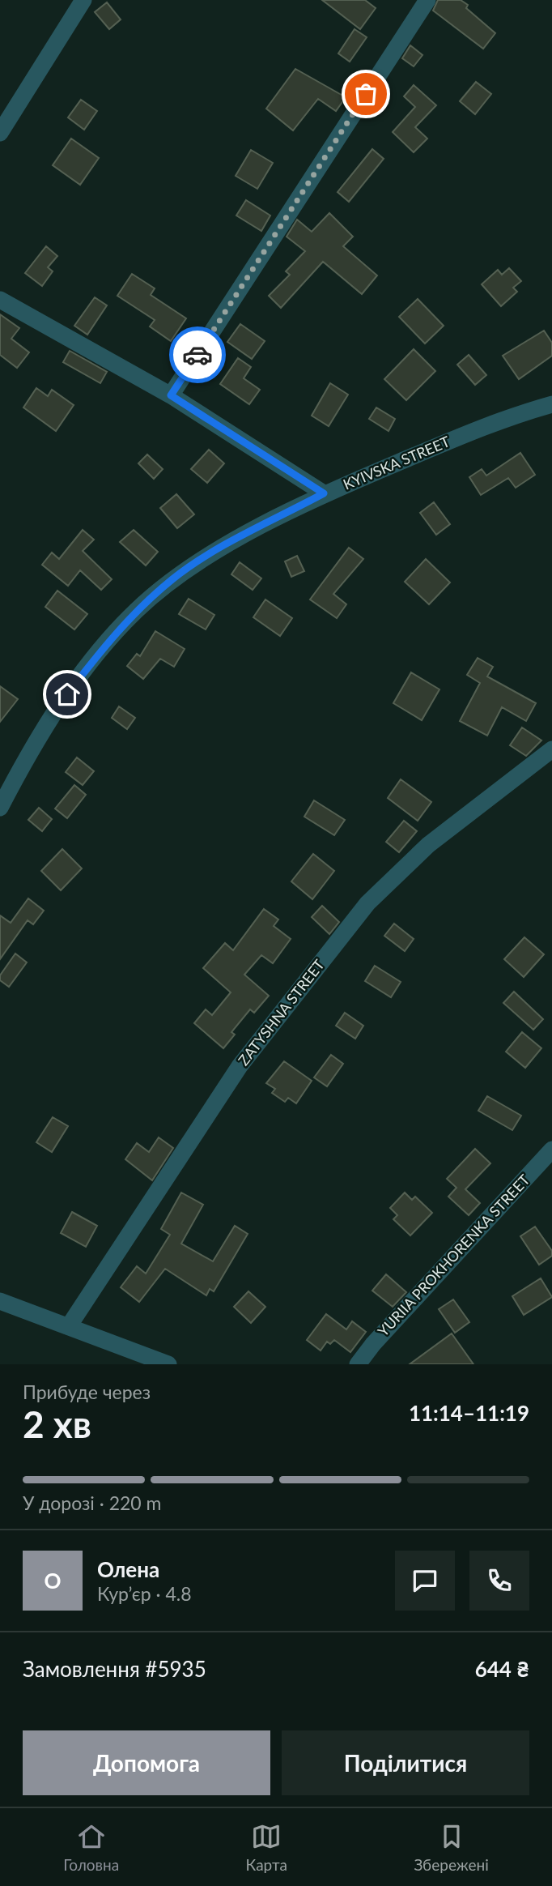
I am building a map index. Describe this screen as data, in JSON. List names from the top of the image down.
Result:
{
  "streets": {
    "street": ["KYIVSKA STREET", "ZATYSHNA STREET", "YURIIA PROKHORENKA STREET"]
  },
  "page": {
    "heading": ["2 хв", "Прибуде через", "11:14–11:19"],
    "panel": [
      "Олена",
      "Кур’єр · 4.8",
      "Замовлення #5935",
      "644 ₴"
    ],
    "bar": "У дорозі · 220 m",
    "round": "О",
    "buttons": ["Допомога", "Поділитися"],
    "tabs": ["Головна", "Карта", "Збережені"]
  }
}
